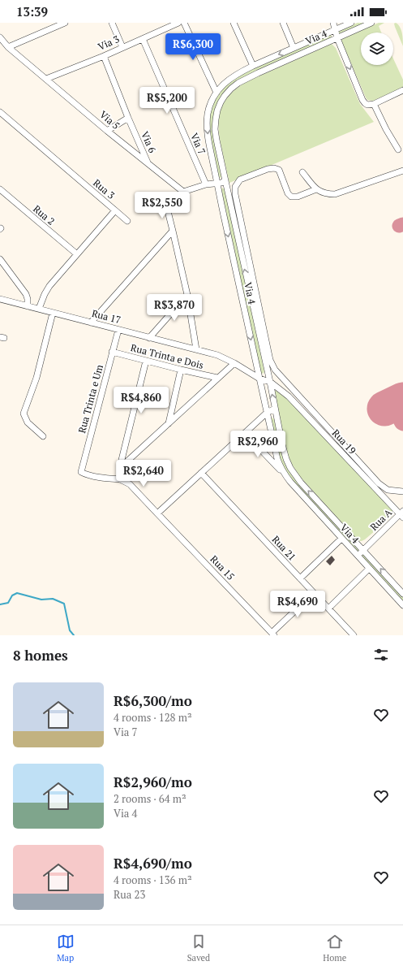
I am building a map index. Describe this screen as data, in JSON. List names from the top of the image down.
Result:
{
  "streets": {
    "street": [
      "Via 4",
      "Via 3",
      "Via 5",
      "Via 6",
      "Via 7",
      "Rua 3",
      "Rua 2",
      "Rua 17",
      "Rua Trinta e Dois",
      "Rua Trinta e Um",
      "Rua 19",
      "Rua A",
      "Rua 21",
      "Rua 15"
    ]
  },
  "crossings": [
    ["Via 4", "Via 5"],
    ["Via 4", "Rua 17"],
    ["Via 4", "Rua 19"],
    ["Via 4", "Rua A"],
    ["Via 3", "Via 5"],
    ["Via 3", "Via 6"],
    ["Via 3", "Via 7"],
    ["Via 5", "Via 6"],
    ["Via 5", "Via 7"],
    ["Rua 3", "Rua 2"],
    ["Rua 3", "Rua 17"],
    ["Rua 17", "Rua Trinta e Um"],
    ["Rua 17", "Rua 19"],
    ["Rua Trinta e Dois", "Rua Trinta e Um"],
    ["Rua Trinta e Um", "Rua 15"],
    ["Rua 19", "Rua A"]
  ],
  "page": {
    "status": "13:39",
    "price": [
      "R$6,300",
      "R$5,200",
      "R$2,550",
      "R$3,870",
      "R$4,860",
      "R$2,960",
      "R$2,640",
      "R$4,690"
    ],
    "heading": "8 homes",
    "list": [
      {
        "name": "R$6,300/mo",
        "note": "4 rooms · 128 m² · Via 7"
      },
      {
        "name": "R$2,960/mo",
        "note": "2 rooms · 64 m² · Via 4"
      },
      {
        "name": "R$4,690/mo",
        "note": "4 rooms · 136 m² · Rua 23"
      }
    ],
    "tabs": ["Map", "Saved", "Home"]
  }
}
